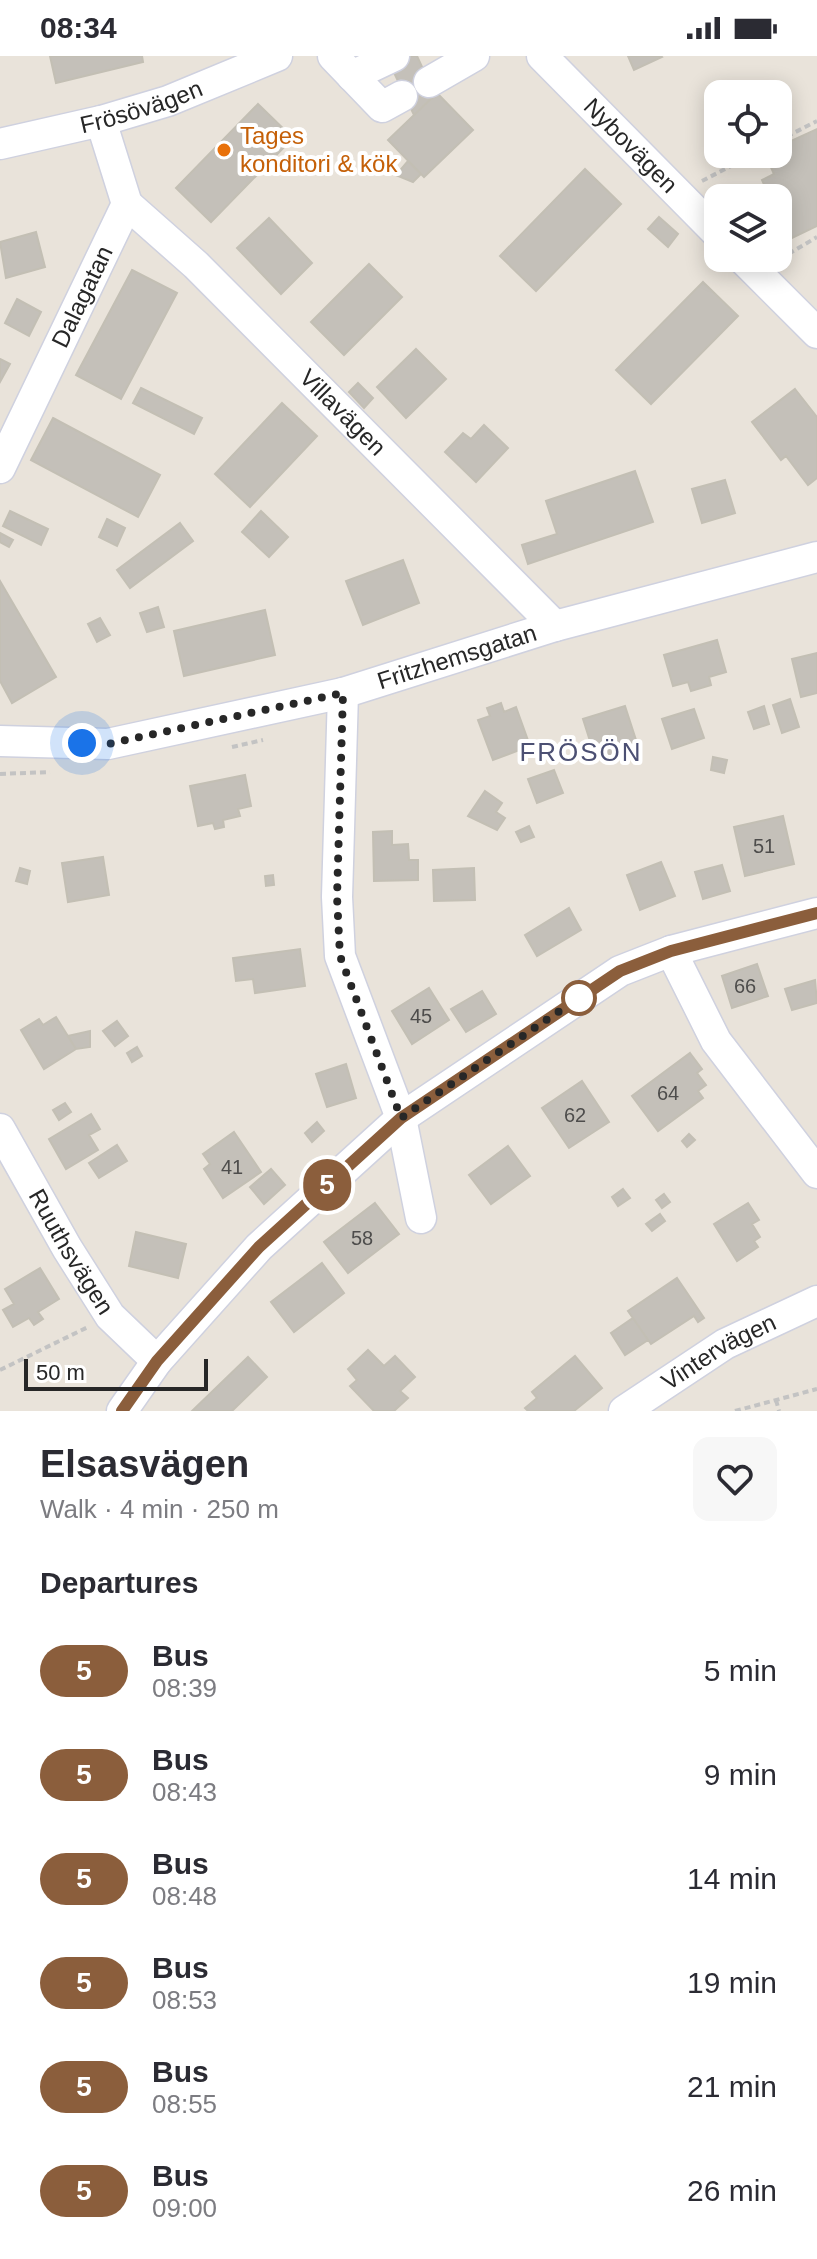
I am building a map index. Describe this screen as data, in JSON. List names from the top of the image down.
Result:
{
  "streets": {
    "street": [
      "Frösövägen",
      "Nybovägen",
      "Dalagatan",
      "Villavägen",
      "Fritzhemsgatan",
      "Ruuthsvägen",
      "Vintervägen"
    ]
  },
  "crossings": [
    ["Dalagatan", "Villavägen"],
    ["Villavägen", "Fritzhemsgatan"]
  ],
  "districts": ["FRÖSÖN"],
  "places": ["Tages konditori & kök"],
  "lines": ["bus line 5"],
  "house_numbers": [
    "51",
    "66",
    "45",
    "64",
    "62",
    "41",
    "58"
  ],
  "scale_bar": "50 m",
  "page": {
    "status": "08:34",
    "on_map": "5",
    "scale": "50 m",
    "heading": [
      ["Elsasvägen", "Walk · 4 min · 250 m"],
      "Departures"
    ],
    "list": [
      {
        "mark": "5",
        "name": "Bus",
        "note": "08:39",
        "value": "5 min"
      },
      {
        "mark": "5",
        "name": "Bus",
        "note": "08:43",
        "value": "9 min"
      },
      {
        "mark": "5",
        "name": "Bus",
        "note": "08:48",
        "value": "14 min"
      },
      {
        "mark": "5",
        "name": "Bus",
        "note": "08:53",
        "value": "19 min"
      },
      {
        "mark": "5",
        "name": "Bus",
        "note": "08:55",
        "value": "21 min"
      },
      {
        "mark": "5",
        "name": "Bus",
        "note": "09:00",
        "value": "26 min"
      }
    ]
  }
}
